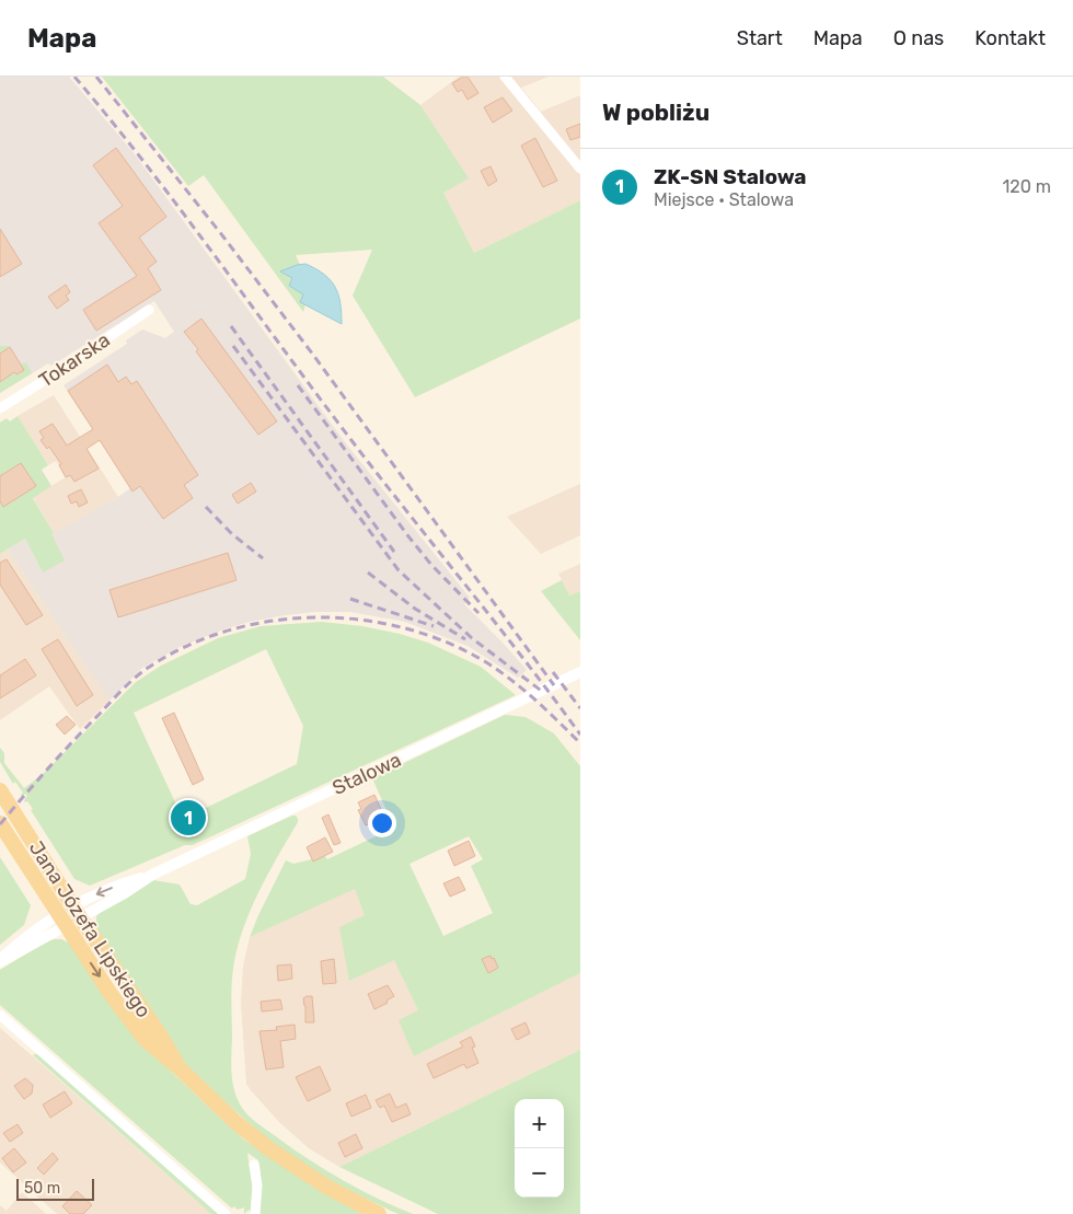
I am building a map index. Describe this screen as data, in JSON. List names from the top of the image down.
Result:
{
  "streets": {
    "main road": ["Jana Józefa Lipskiego"],
    "street": ["Tokarska", "Stalowa"]
  },
  "crossings": [
    ["Stalowa", "Jana Józefa Lipskiego"]
  ],
  "scale_bar": "50 m",
  "page": {
    "header": "Mapa",
    "nav": [
      "Start",
      "Mapa",
      "O nas",
      "Kontakt"
    ],
    "heading": "W pobliżu",
    "list": [
      {
        "mark": "1",
        "name": "ZK-SN Stalowa",
        "note": "Miejsce · Stalowa",
        "value": "120 m"
      }
    ],
    "pins": "1",
    "map_buttons": ["+", "−"],
    "scale": "50 m"
  }
}
